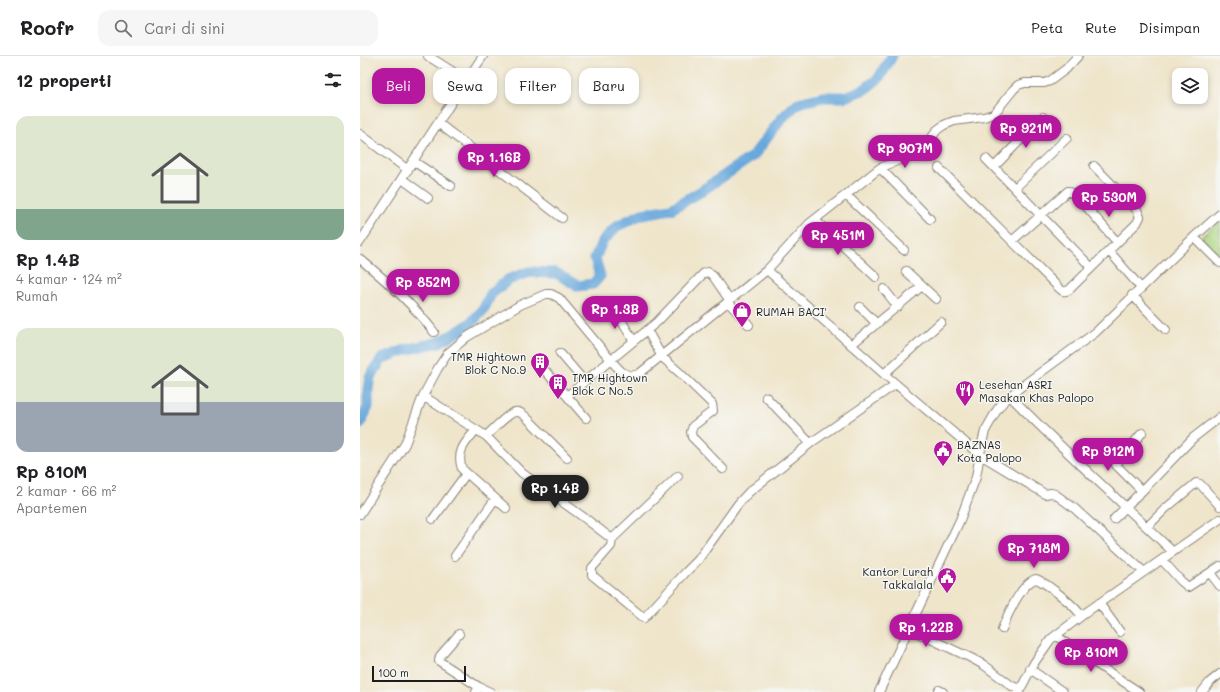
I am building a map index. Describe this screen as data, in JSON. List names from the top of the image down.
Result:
{
  "places": {
    "shop": ["RUMAH BACI'"],
    "building": ["TMR Hightown Blok C No.9", "TMR Hightown Blok C No.5"],
    "restaurant": ["Lesehan ASRI Masakan Khas Palopo"],
    "public building": ["BAZNAS Kota Palopo", "Kantor Lurah Takkalala"]
  },
  "scale_bar": "100 m",
  "page": {
    "header": "Roofr",
    "search": "Cari di sini",
    "nav": ["Peta", "Rute", "Disimpan"],
    "heading": "12 properti",
    "chip": [
      "Beli",
      "Sewa",
      "Filter",
      "Baru"
    ],
    "list": [
      {
        "name": "Rp 1.4B",
        "note": "4 kamar · 124 m² · Rumah"
      },
      {
        "name": "Rp 810M",
        "note": "2 kamar · 66 m² · Apartemen"
      }
    ],
    "price": [
      "Rp 921M",
      "Rp 907M",
      "Rp 1.16B",
      "Rp 530M",
      "Rp 451M",
      "Rp 852M",
      "Rp 1.3B",
      "Rp 912M",
      "Rp 1.4B",
      "Rp 718M",
      "Rp 1.22B",
      "Rp 810M"
    ],
    "scale": "100 m"
  }
}
